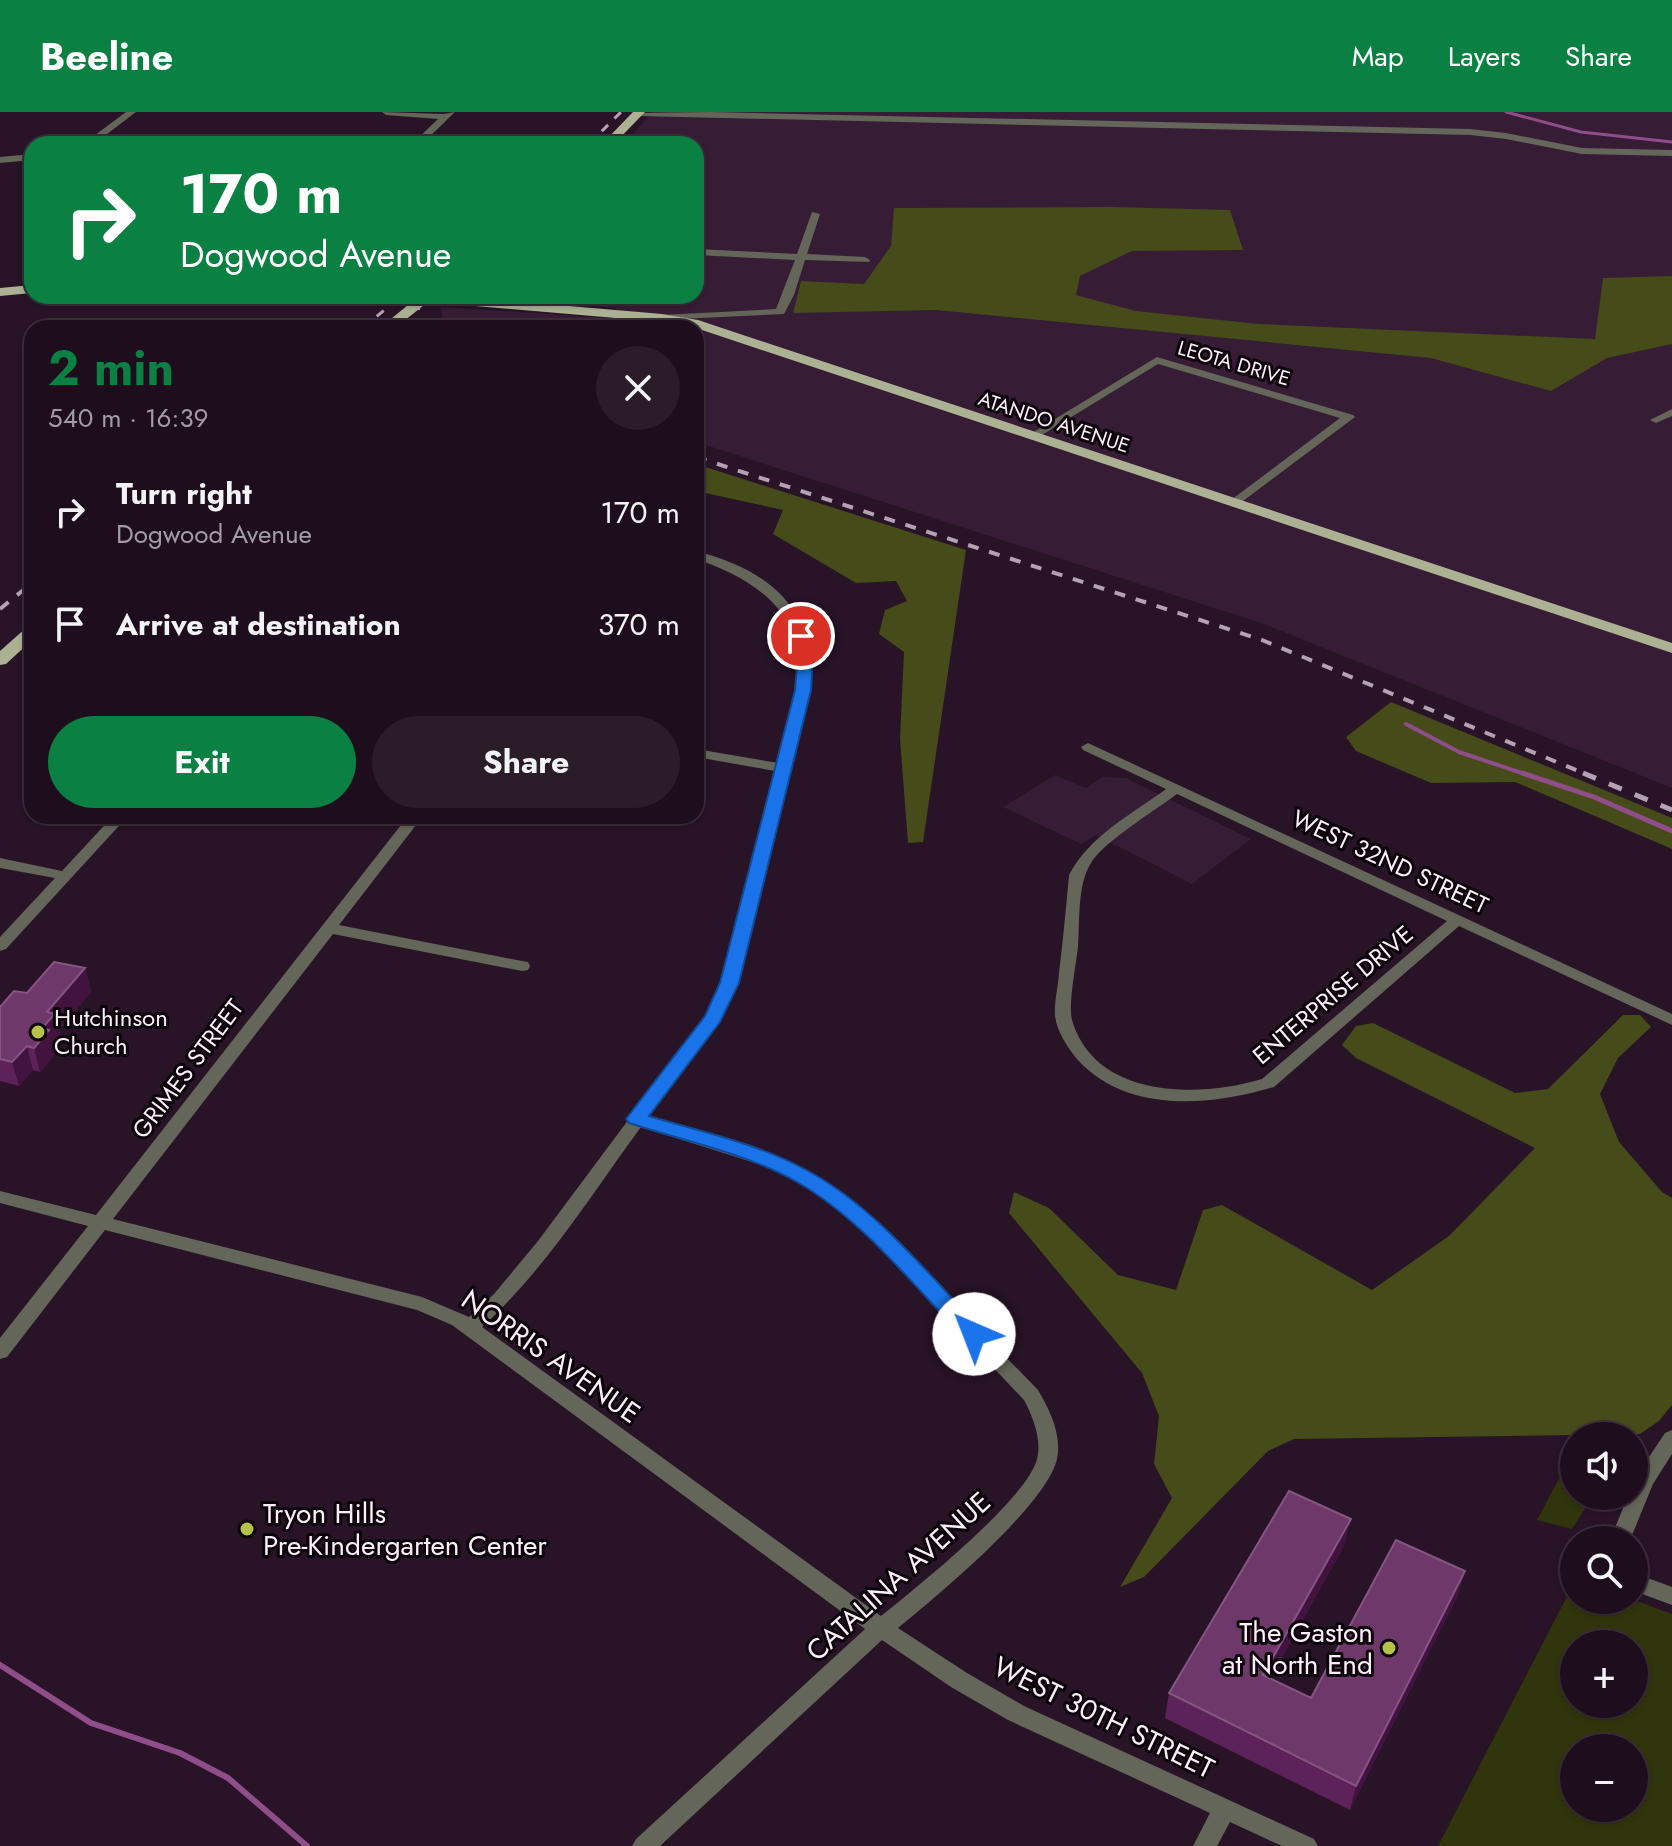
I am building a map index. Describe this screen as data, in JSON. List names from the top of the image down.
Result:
{
  "streets": {
    "main road": ["ATANDO AVENUE"],
    "street": [
      "LEOTA DRIVE",
      "WEST 32ND STREET",
      "ENTERPRISE DRIVE",
      "GRIMES STREET",
      "NORRIS AVENUE",
      "CATALINA AVENUE",
      "WEST 30TH STREET"
    ]
  },
  "crossings": [
    ["LEOTA DRIVE", "ATANDO AVENUE"],
    ["WEST 32ND STREET", "ENTERPRISE DRIVE"],
    ["GRIMES STREET", "NORRIS AVENUE"],
    ["NORRIS AVENUE", "CATALINA AVENUE"],
    ["NORRIS AVENUE", "WEST 30TH STREET"],
    ["CATALINA AVENUE", "WEST 30TH STREET"]
  ],
  "places": ["Hutchinson Church", "Tryon Hills Pre-Kindergarten Center", "The Gaston at North End"],
  "page": {
    "header": "Beeline",
    "nav": ["Map", "Layers", "Share"],
    "turn": ["170 m", "Dogwood Avenue"],
    "heading": ["2 min", "540 m · 16:39"],
    "list": [
      {
        "name": "Turn right",
        "note": "Dogwood Avenue",
        "value": "170 m"
      },
      {
        "name": "Arrive at destination",
        "value": "370 m"
      }
    ],
    "buttons": ["Exit", "Share"],
    "map_buttons": ["+", "−"]
  }
}
